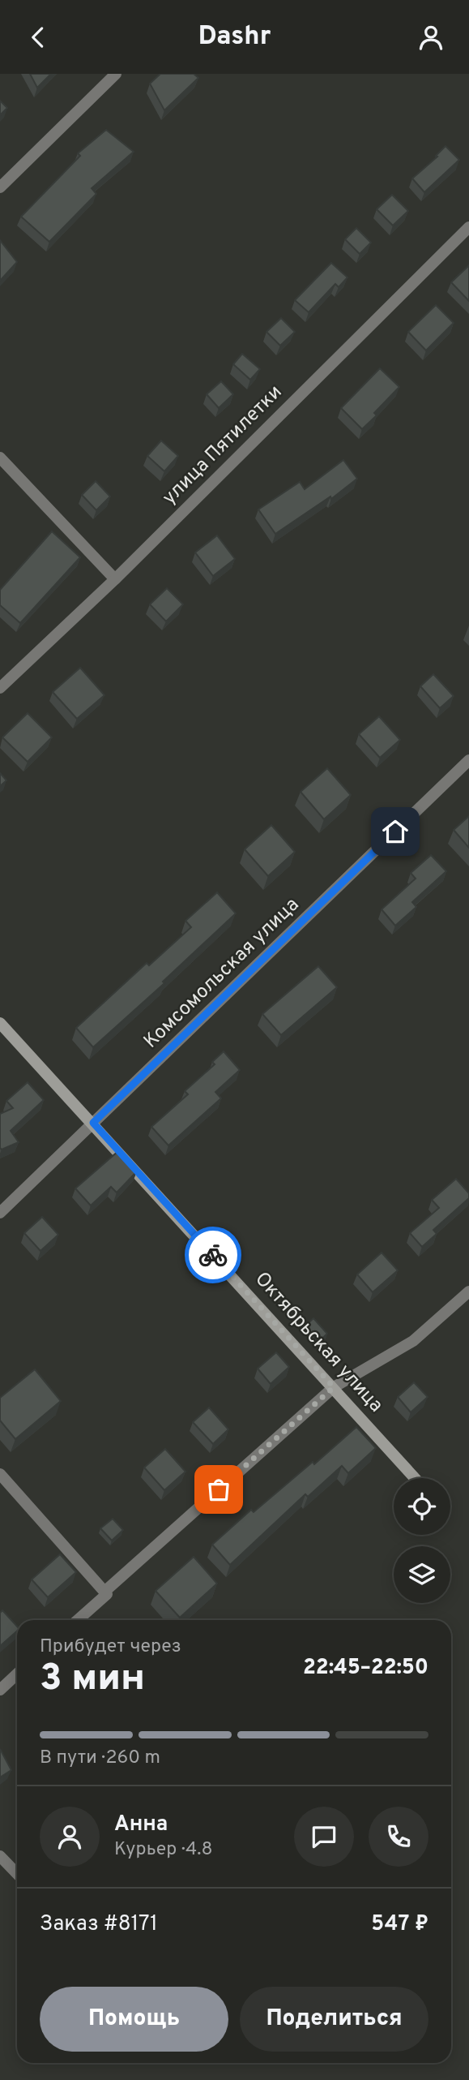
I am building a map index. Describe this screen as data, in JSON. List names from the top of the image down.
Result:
{
  "streets": {
    "street": ["улица Пятилетки", "Комсомольская улица", "Октябрьская улица"]
  },
  "crossings": [
    ["Комсомольская улица", "Октябрьская улица"]
  ],
  "page": {
    "header": "Dashr",
    "heading": ["3 мин", "Прибудет через", "22:45–22:50"],
    "panel": [
      "Анна",
      "Курьер · 4.8",
      "Заказ #8171",
      "547 ₽"
    ],
    "bar": "В пути · 260 m",
    "buttons": ["Помощь", "Поделиться"]
  }
}
